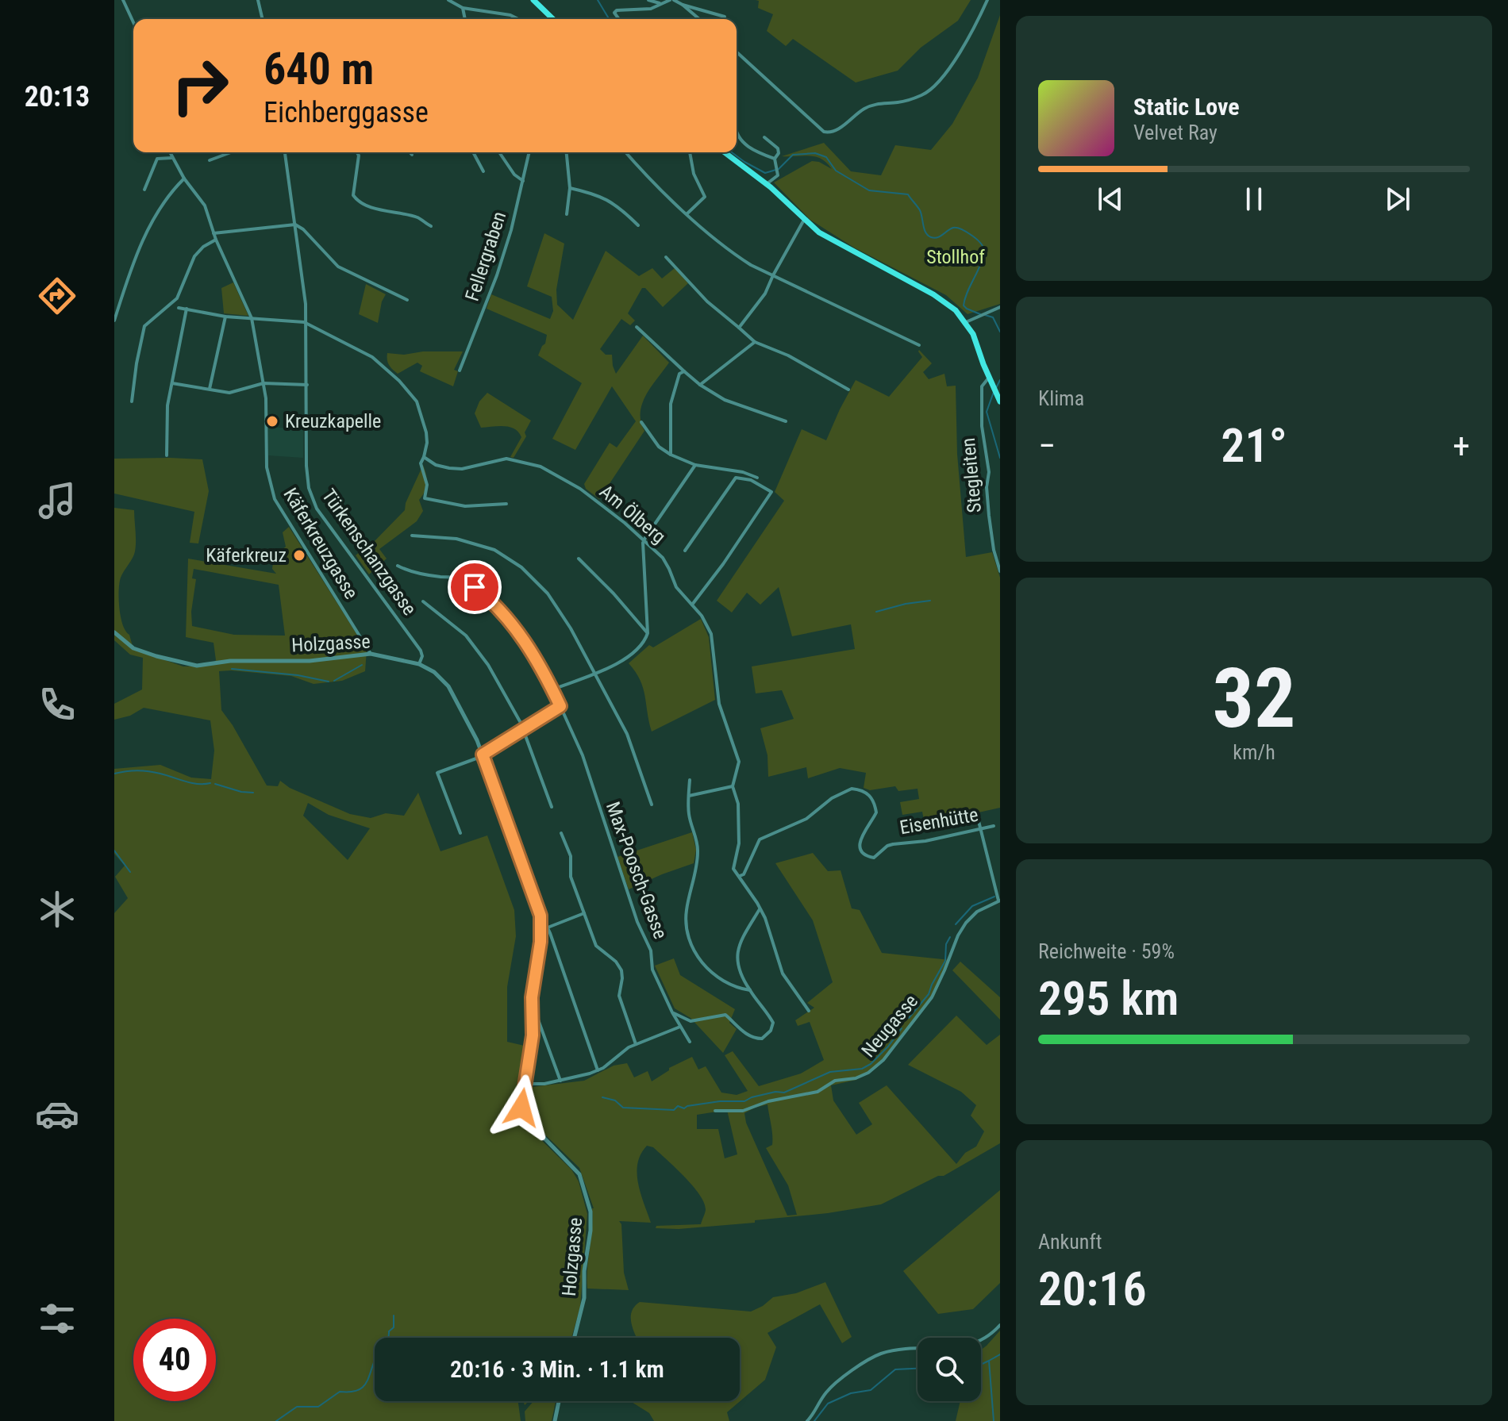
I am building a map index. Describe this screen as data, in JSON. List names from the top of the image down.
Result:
{
  "streets": {
    "street": [
      "Fellergraben",
      "Stegleiten",
      "Am Ölberg",
      "Käferkreuzgasse",
      "Türkenschanzgasse",
      "Holzgasse",
      "Eisenhütte",
      "Max-Poosch-Gasse",
      "Neugasse"
    ]
  },
  "crossings": [
    ["Am Ölberg", "Eisenhütte"],
    ["Käferkreuzgasse", "Holzgasse"],
    ["Türkenschanzgasse", "Holzgasse"]
  ],
  "parks": ["Stollhof"],
  "places": ["Kreuzkapelle", "Käferkreuz"],
  "page": {
    "tabs": "20:13",
    "turn": ["640 m", "Eichberggasse"],
    "song": ["Static Love", "Velvet Ray"],
    "tile": [
      "Klima",
      ["32", "km/h"],
      ["Reichweite · 59%", "295 km"],
      ["Ankunft", "20:16"]
    ],
    "heat": ["−", "21°", "+"],
    "limit": "40",
    "trip": "20:16 · 3 Min. · 1.1 km"
  }
}
